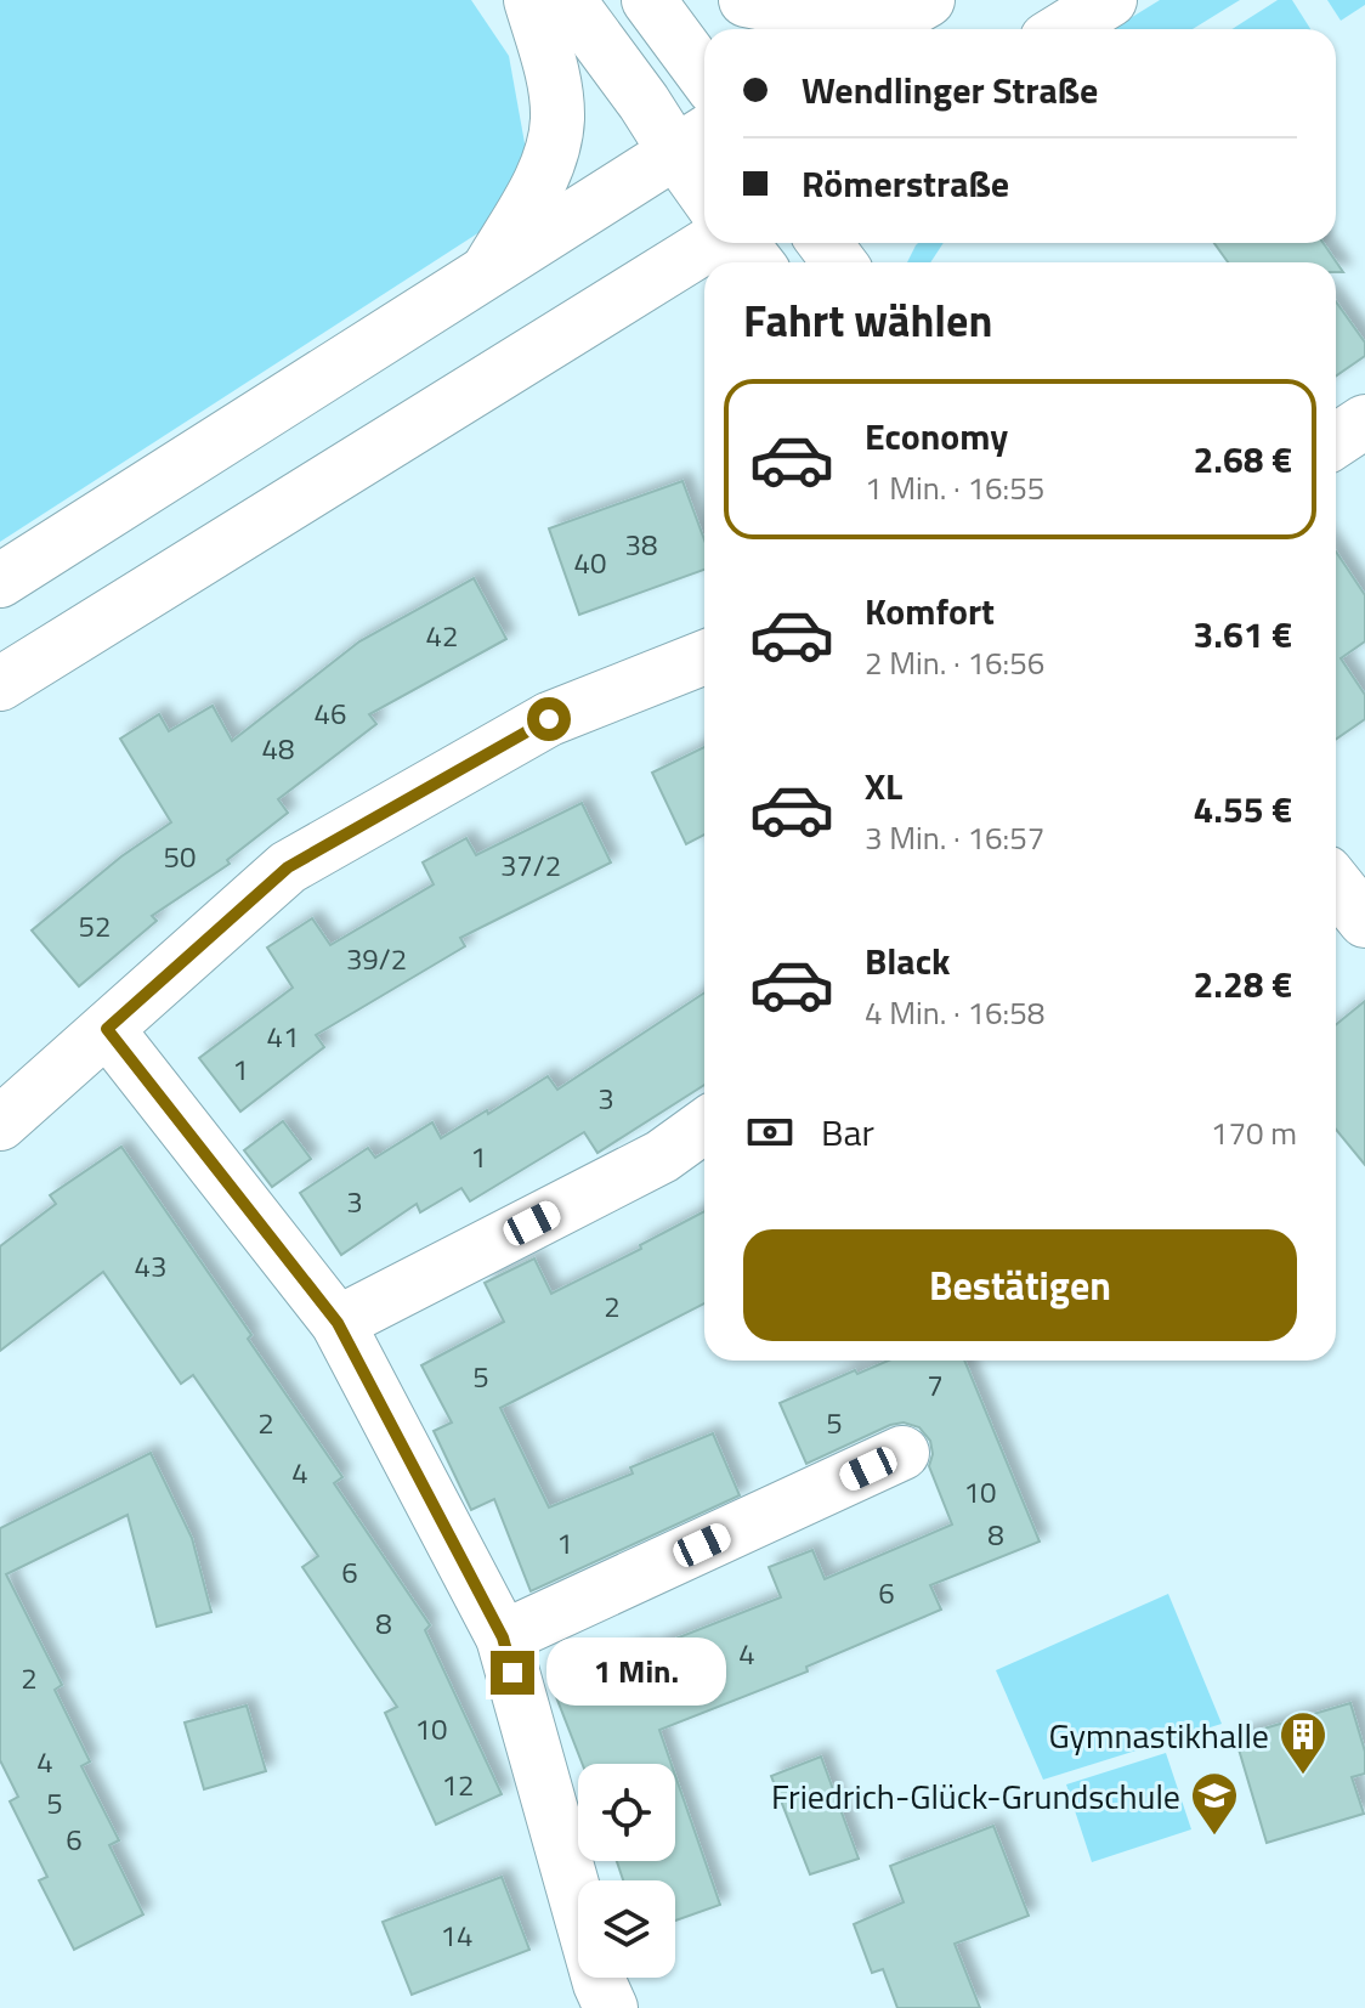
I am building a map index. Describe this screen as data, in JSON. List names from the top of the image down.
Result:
{
  "places": {
    "building": ["Gymnastikhalle"],
    "school or university": ["Friedrich-Glück-Grundschule"]
  },
  "house_numbers": [
    "38",
    "40",
    "42",
    "46",
    "48",
    "50",
    "37/2",
    "52",
    "39/2",
    "41",
    "1",
    "3",
    "1",
    "3",
    "43",
    "2",
    "5",
    "7",
    "2",
    "5",
    "4",
    "10",
    "8",
    "1",
    "6",
    "6",
    "8",
    "4",
    "2",
    "10",
    "4",
    "12",
    "5",
    "6",
    "14"
  ],
  "page": {
    "banner": ["Wendlinger Straße", "Römerstraße"],
    "heading": "Fahrt wählen",
    "list": [
      {
        "name": "Economy",
        "note": "1 Min. · 16:55",
        "value": "2.68 €"
      },
      {
        "name": "Komfort",
        "note": "2 Min. · 16:56",
        "value": "3.61 €"
      },
      {
        "name": "XL",
        "note": "3 Min. · 16:57",
        "value": "4.55 €"
      },
      {
        "name": "Black",
        "note": "4 Min. · 16:58",
        "value": "2.28 €"
      }
    ],
    "pay": ["Bar", "170 m"],
    "buttons": "Bestätigen",
    "bubble": "1 Min."
  }
}
